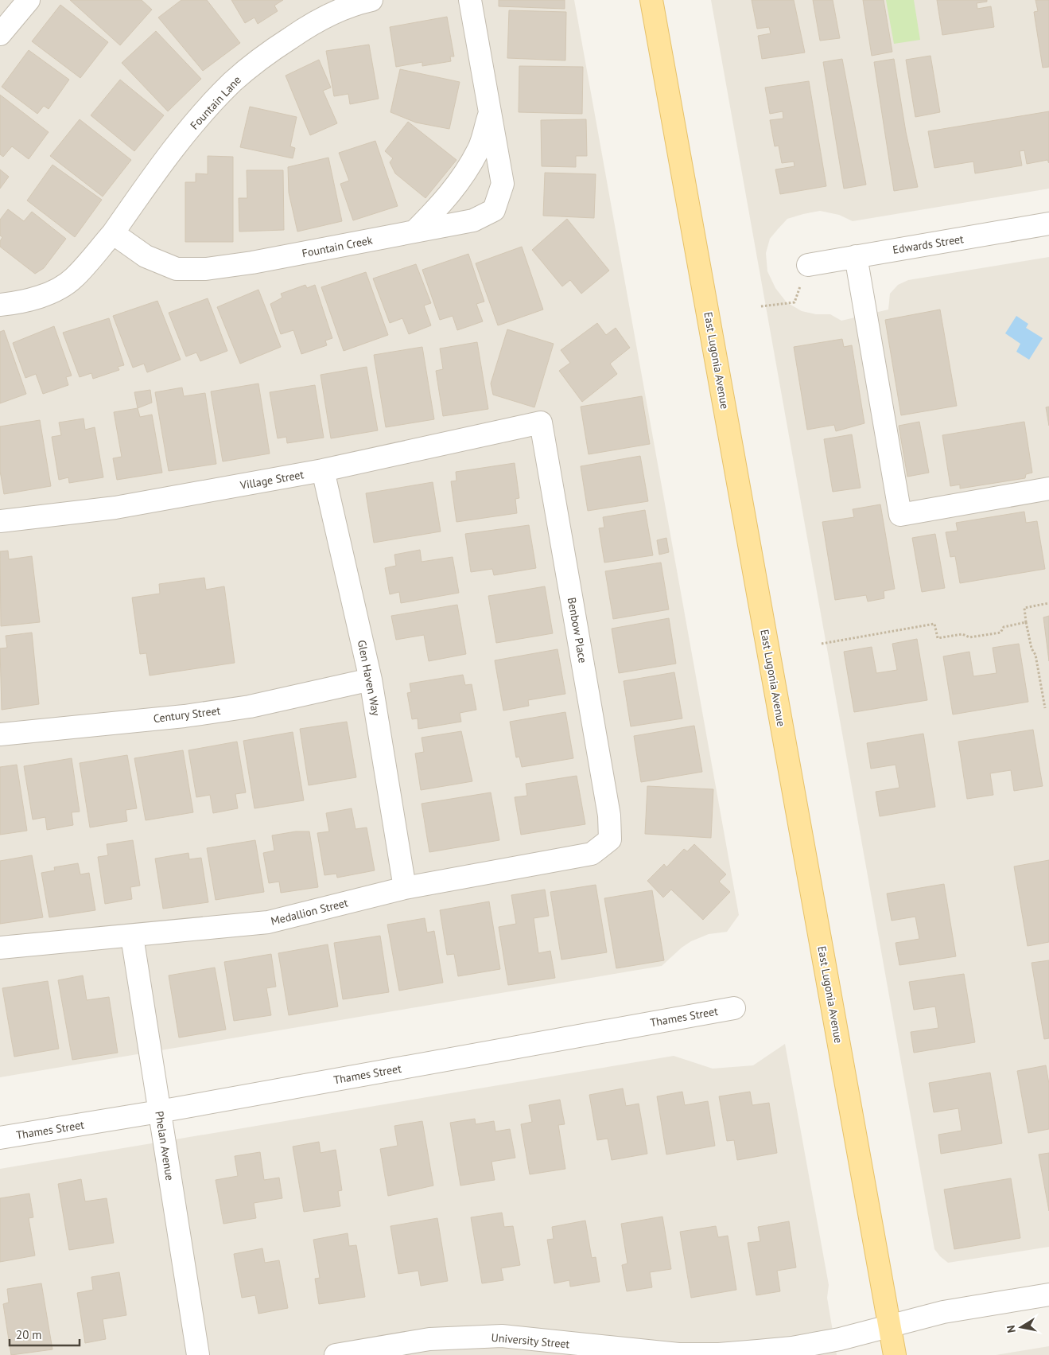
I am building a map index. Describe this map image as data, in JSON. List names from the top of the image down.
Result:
{
  "streets": {
    "main road": ["East Lugonia Avenue"],
    "street": [
      "Fountain Lane",
      "Edwards Street",
      "Fountain Creek",
      "Village Street",
      "Benbow Place",
      "Glen Haven Way",
      "Century Street",
      "Medallion Street",
      "Thames Street",
      "Phelan Avenue",
      "University Street"
    ]
  },
  "crossings": [
    ["Fountain Lane", "Fountain Creek"],
    ["East Lugonia Avenue", "University Street"],
    ["Village Street", "Benbow Place"],
    ["Village Street", "Glen Haven Way"],
    ["Benbow Place", "Medallion Street"],
    ["Glen Haven Way", "Century Street"],
    ["Glen Haven Way", "Medallion Street"],
    ["Medallion Street", "Phelan Avenue"],
    ["Thames Street", "Phelan Avenue"]
  ],
  "scale_bar": "20 m",
  "north": "left"
}
